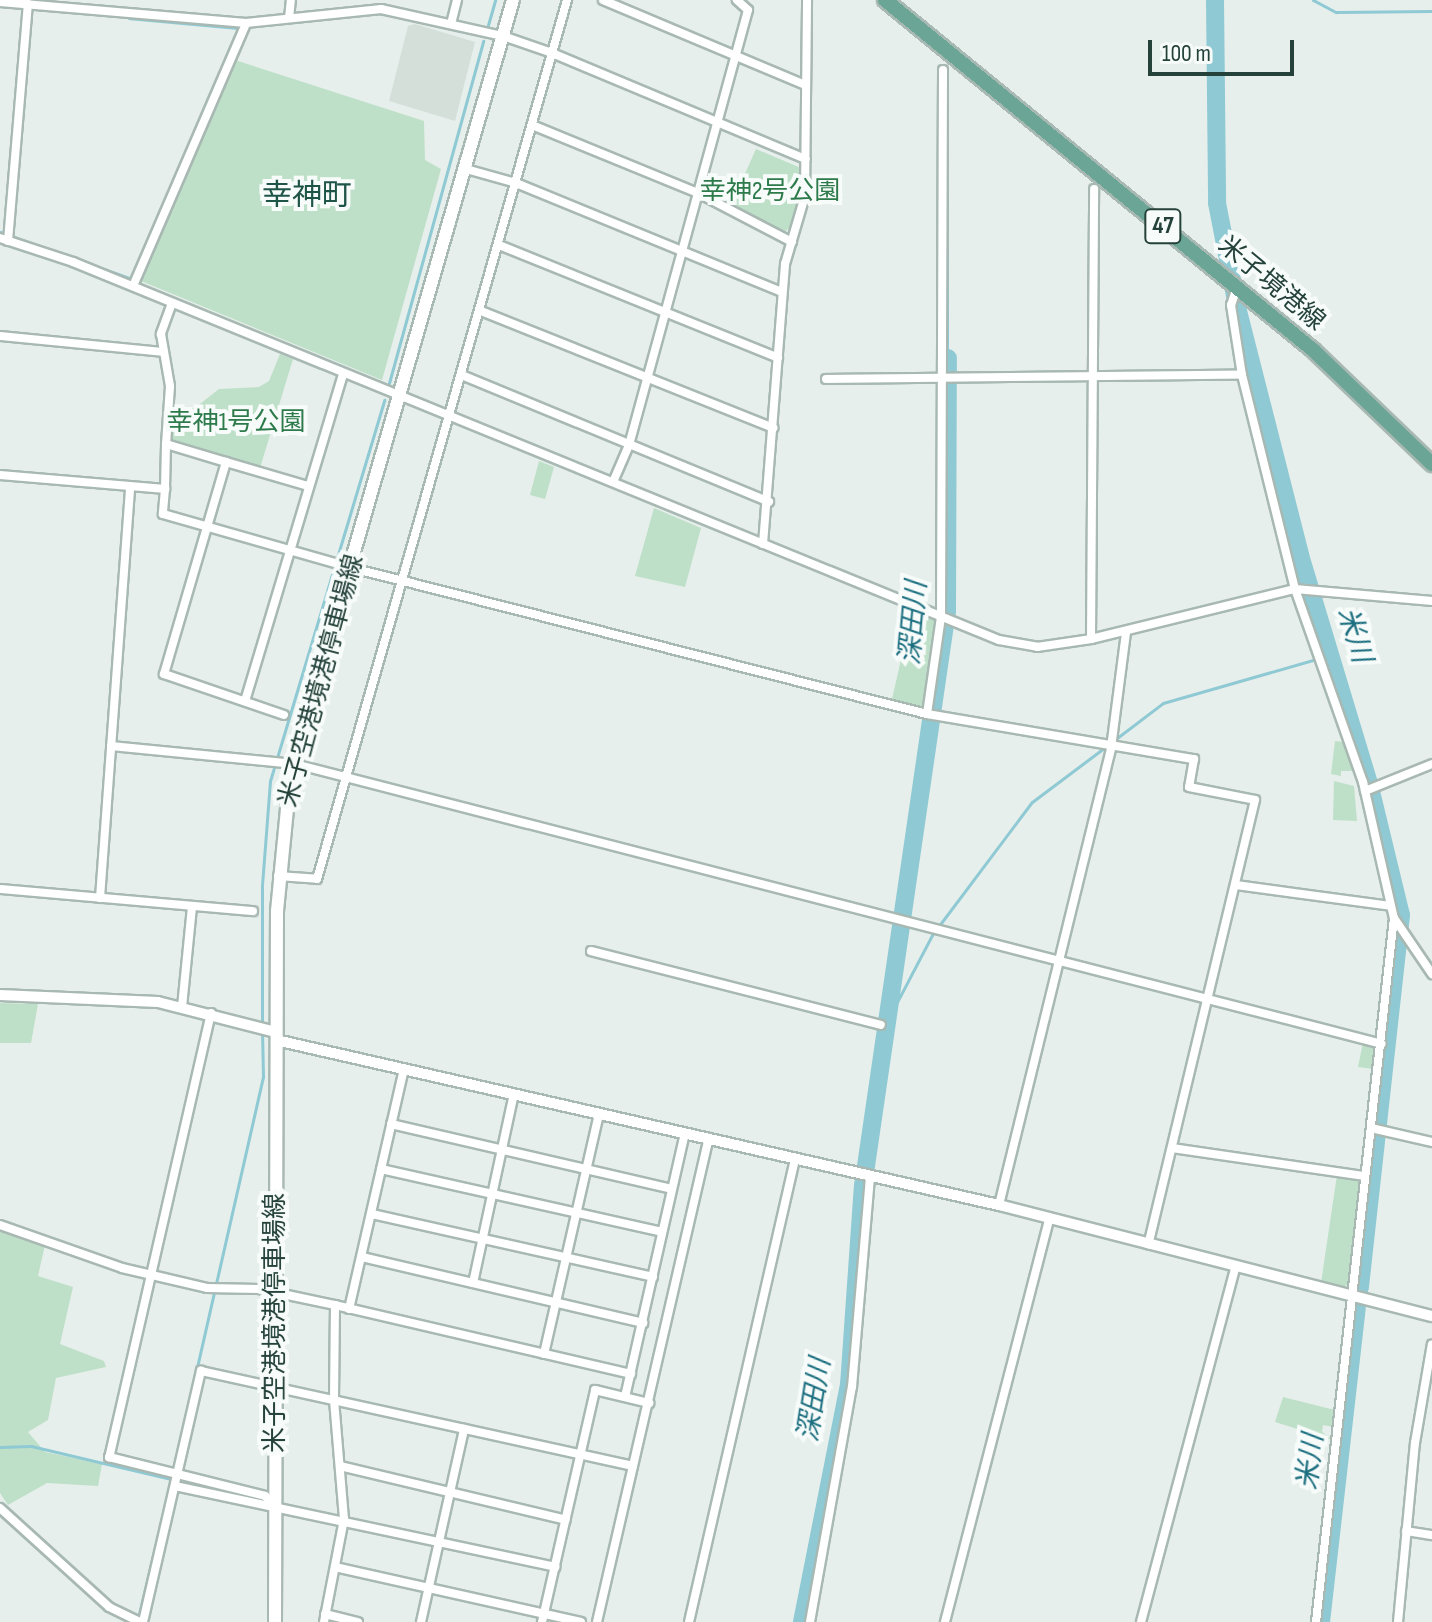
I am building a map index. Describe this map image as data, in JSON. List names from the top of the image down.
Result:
{
  "streets": {
    "main road": ["47", "米子境港線", "米子空港境港停車場線"]
  },
  "districts": ["幸神町"],
  "water": ["深田川", "米川"],
  "parks": ["幸神2号公園", "幸神1号公園"],
  "scale_bar": "100 m"
}
